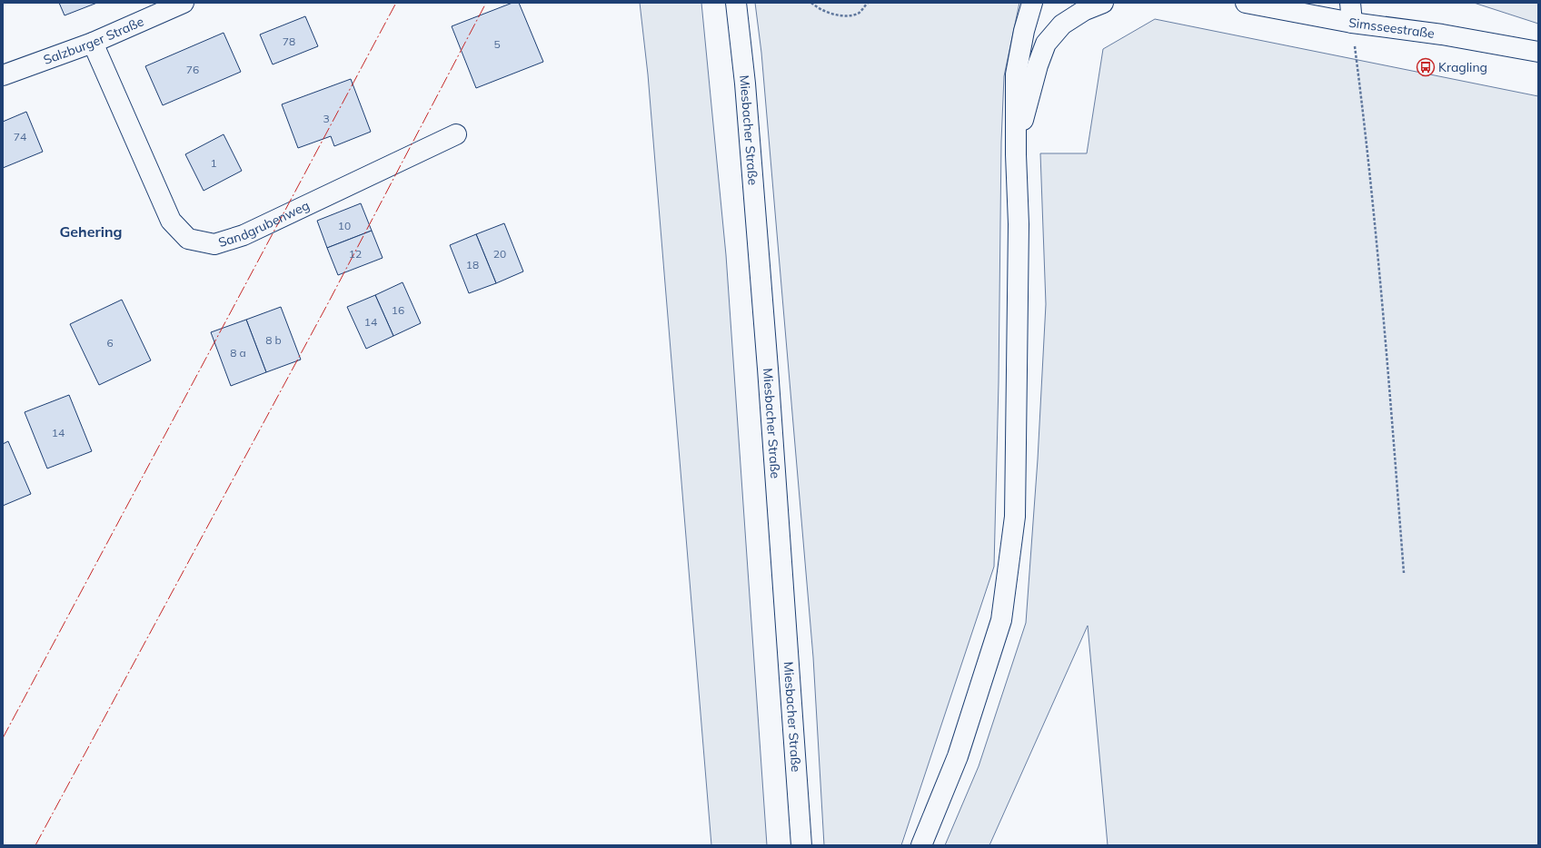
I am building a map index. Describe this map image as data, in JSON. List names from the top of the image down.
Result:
{
  "streets": {
    "main road": [
      "Simsseestraße",
      "Salzburger Straße",
      "Miesbacher Straße",
      "Sandgrubenweg"
    ]
  },
  "crossings": [
    ["Salzburger Straße", "Sandgrubenweg"]
  ],
  "districts": ["Gehering"],
  "places": {
    "bus stop": ["Kragling"]
  },
  "house_numbers": [
    "78",
    "5",
    "76",
    "3",
    "74",
    "1",
    "10",
    "12",
    "20",
    "18",
    "16",
    "14",
    "8 b",
    "6",
    "8 a",
    "14"
  ]
}
